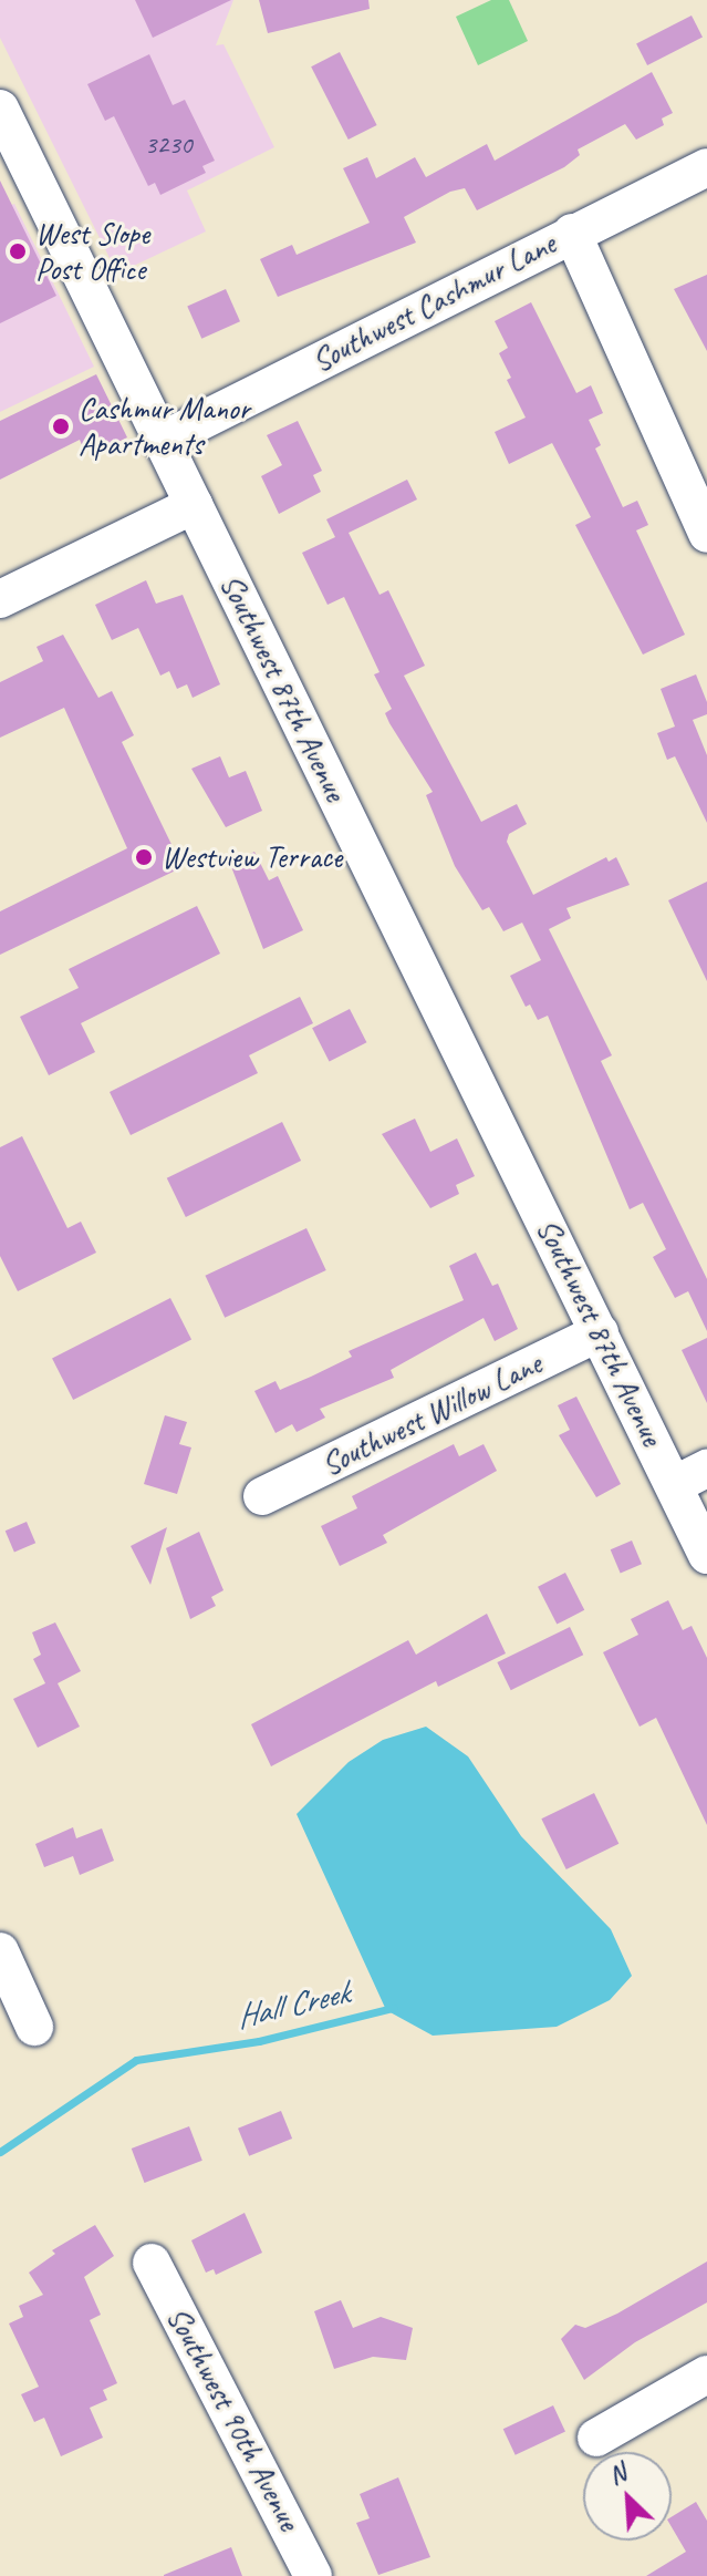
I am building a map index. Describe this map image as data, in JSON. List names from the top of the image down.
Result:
{
  "streets": {
    "street": [
      "Southwest Cashmur Lane",
      "Southwest 87th Avenue",
      "Southwest Willow Lane",
      "Southwest 90th Avenue"
    ]
  },
  "crossings": [
    ["Southwest Cashmur Lane", "Southwest 87th Avenue"],
    ["Southwest 87th Avenue", "Southwest Willow Lane"]
  ],
  "water": ["Hall Creek"],
  "places": ["West Slope Post Office", "Cashmur Manor Apartments", "Westview Terrace"],
  "house_numbers": ["3230"],
  "north": "top left"
}
